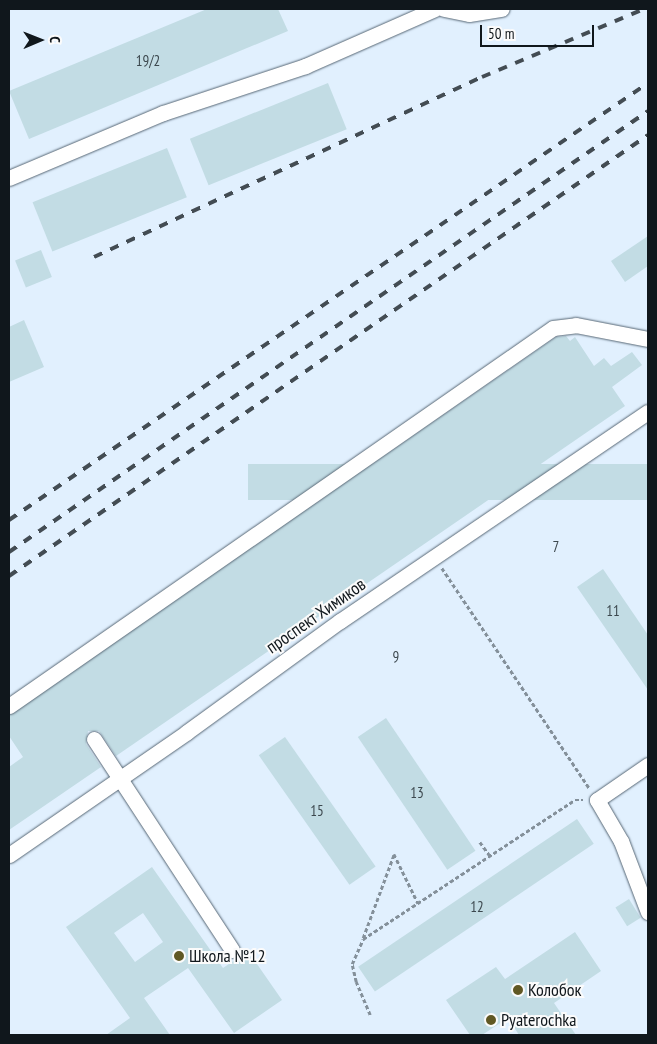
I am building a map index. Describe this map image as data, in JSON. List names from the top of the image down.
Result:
{
  "streets": {
    "street": ["проспект Химиков"]
  },
  "places": ["Школа №12", "Колобок", "Pyaterochka"],
  "house_numbers": [
    "19/2",
    "7",
    "11",
    "9",
    "13",
    "15",
    "12"
  ],
  "scale_bar": "50 m",
  "north": "right"
}
